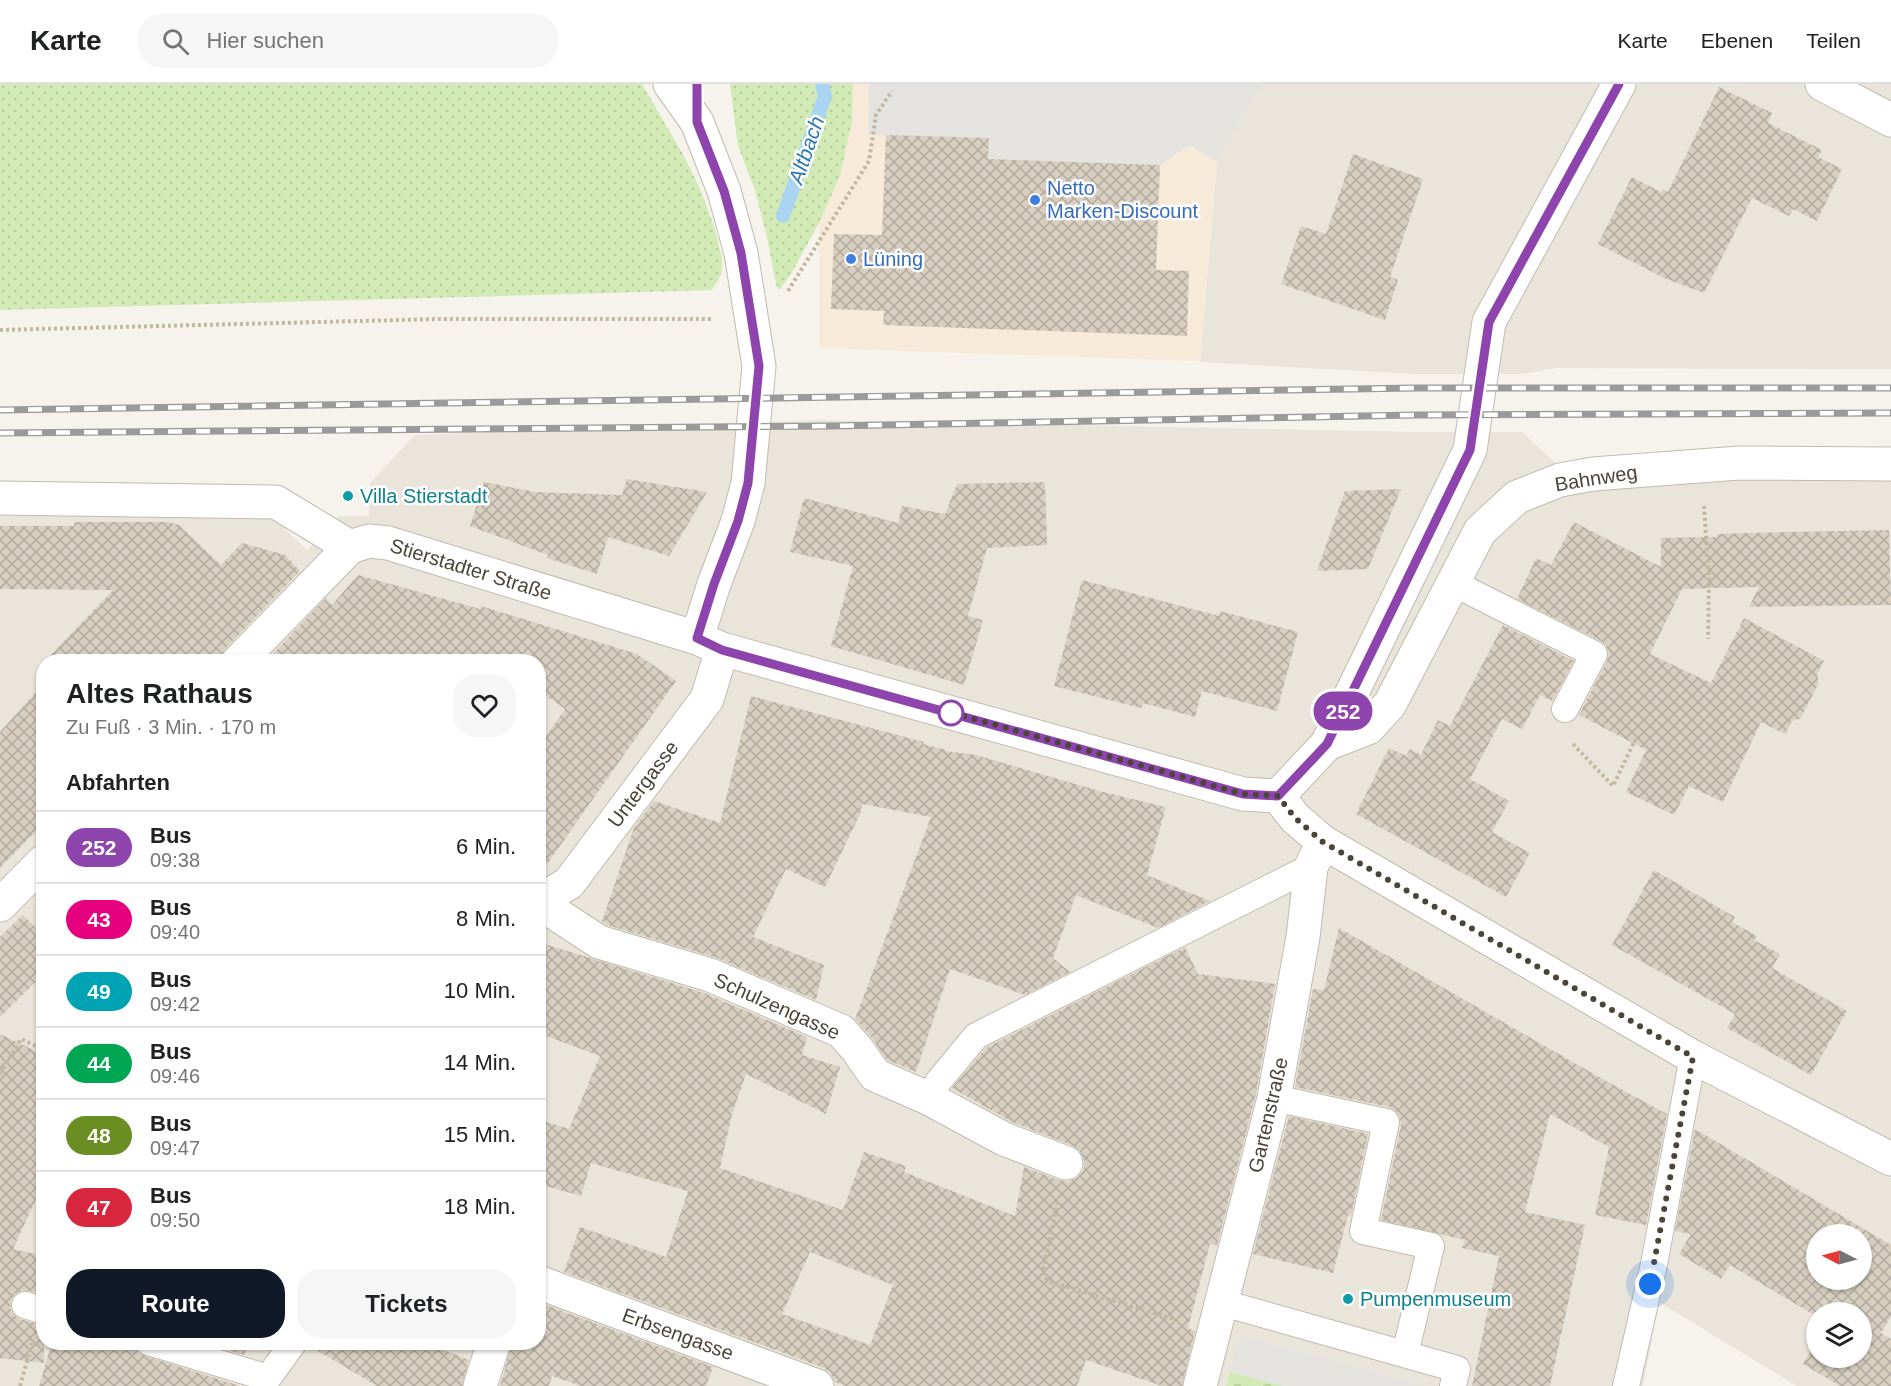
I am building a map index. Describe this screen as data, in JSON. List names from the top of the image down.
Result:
{
  "streets": {
    "street": [
      "Bahnweg",
      "Stierstadter Straße",
      "Untergasse",
      "Schulzengasse",
      "Gartenstraße",
      "Erbsengasse"
    ]
  },
  "crossings": [
    ["Stierstadter Straße", "Untergasse"]
  ],
  "water": ["Altbach"],
  "places": [
    "Netto Marken-Discount",
    "Lüning",
    "Villa Stierstadt",
    "Pumpenmuseum"
  ],
  "lines": ["bus line 252"],
  "north": "left",
  "page": {
    "header": "Karte",
    "search": "Hier suchen",
    "nav": ["Karte", "Ebenen", "Teilen"],
    "on_map": "252",
    "heading": [
      ["Altes Rathaus", "Zu Fuß · 3 Min. · 170 m"],
      "Abfahrten"
    ],
    "list": [
      {
        "mark": "252",
        "name": "Bus",
        "note": "09:38",
        "value": "6 Min."
      },
      {
        "mark": "43",
        "name": "Bus",
        "note": "09:40",
        "value": "8 Min."
      },
      {
        "mark": "49",
        "name": "Bus",
        "note": "09:42",
        "value": "10 Min."
      },
      {
        "mark": "44",
        "name": "Bus",
        "note": "09:46",
        "value": "14 Min."
      },
      {
        "mark": "48",
        "name": "Bus",
        "note": "09:47",
        "value": "15 Min."
      },
      {
        "mark": "47",
        "name": "Bus",
        "note": "09:50",
        "value": "18 Min."
      }
    ],
    "buttons": ["Route", "Tickets"]
  }
}
